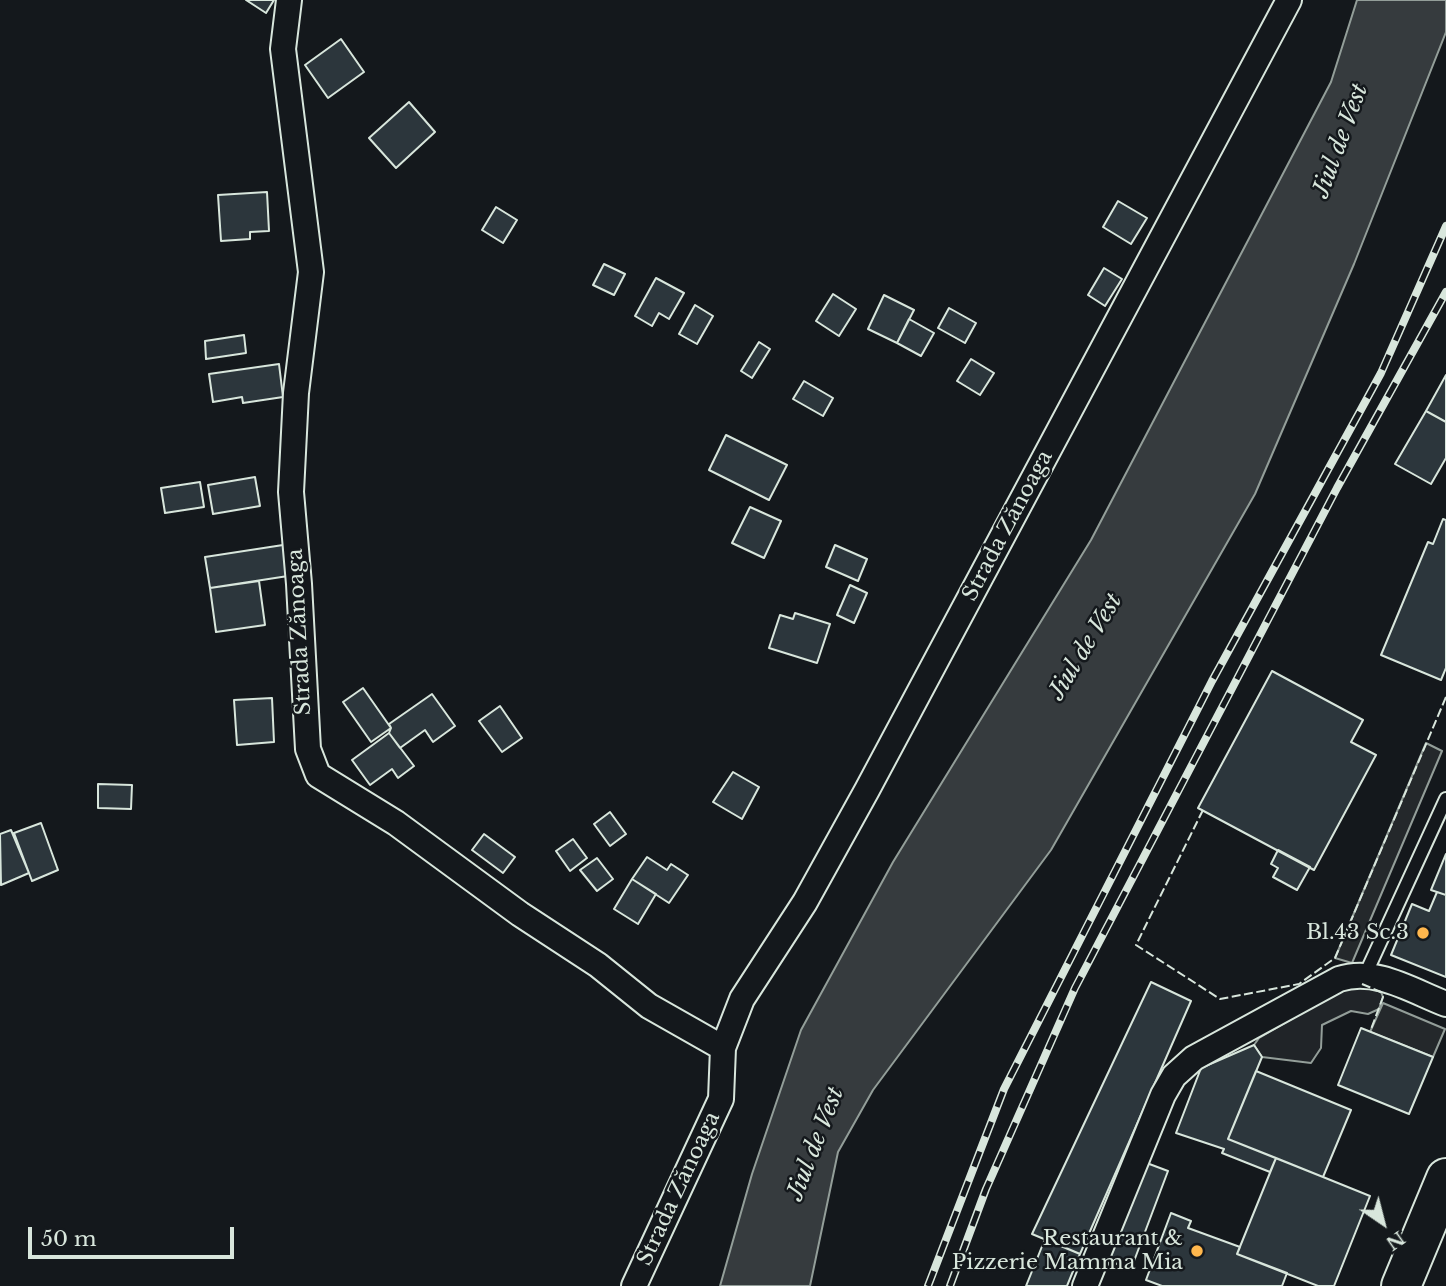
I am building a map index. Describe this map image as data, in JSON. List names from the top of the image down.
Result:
{
  "streets": {
    "street": ["Strada Zănoaga"]
  },
  "water": ["Jiul de Vest"],
  "places": ["Bl.43 Sc.3", "Restaurant & Pizzerie Mamma Mia"],
  "scale_bar": "50 m",
  "north": "bottom right"
}
